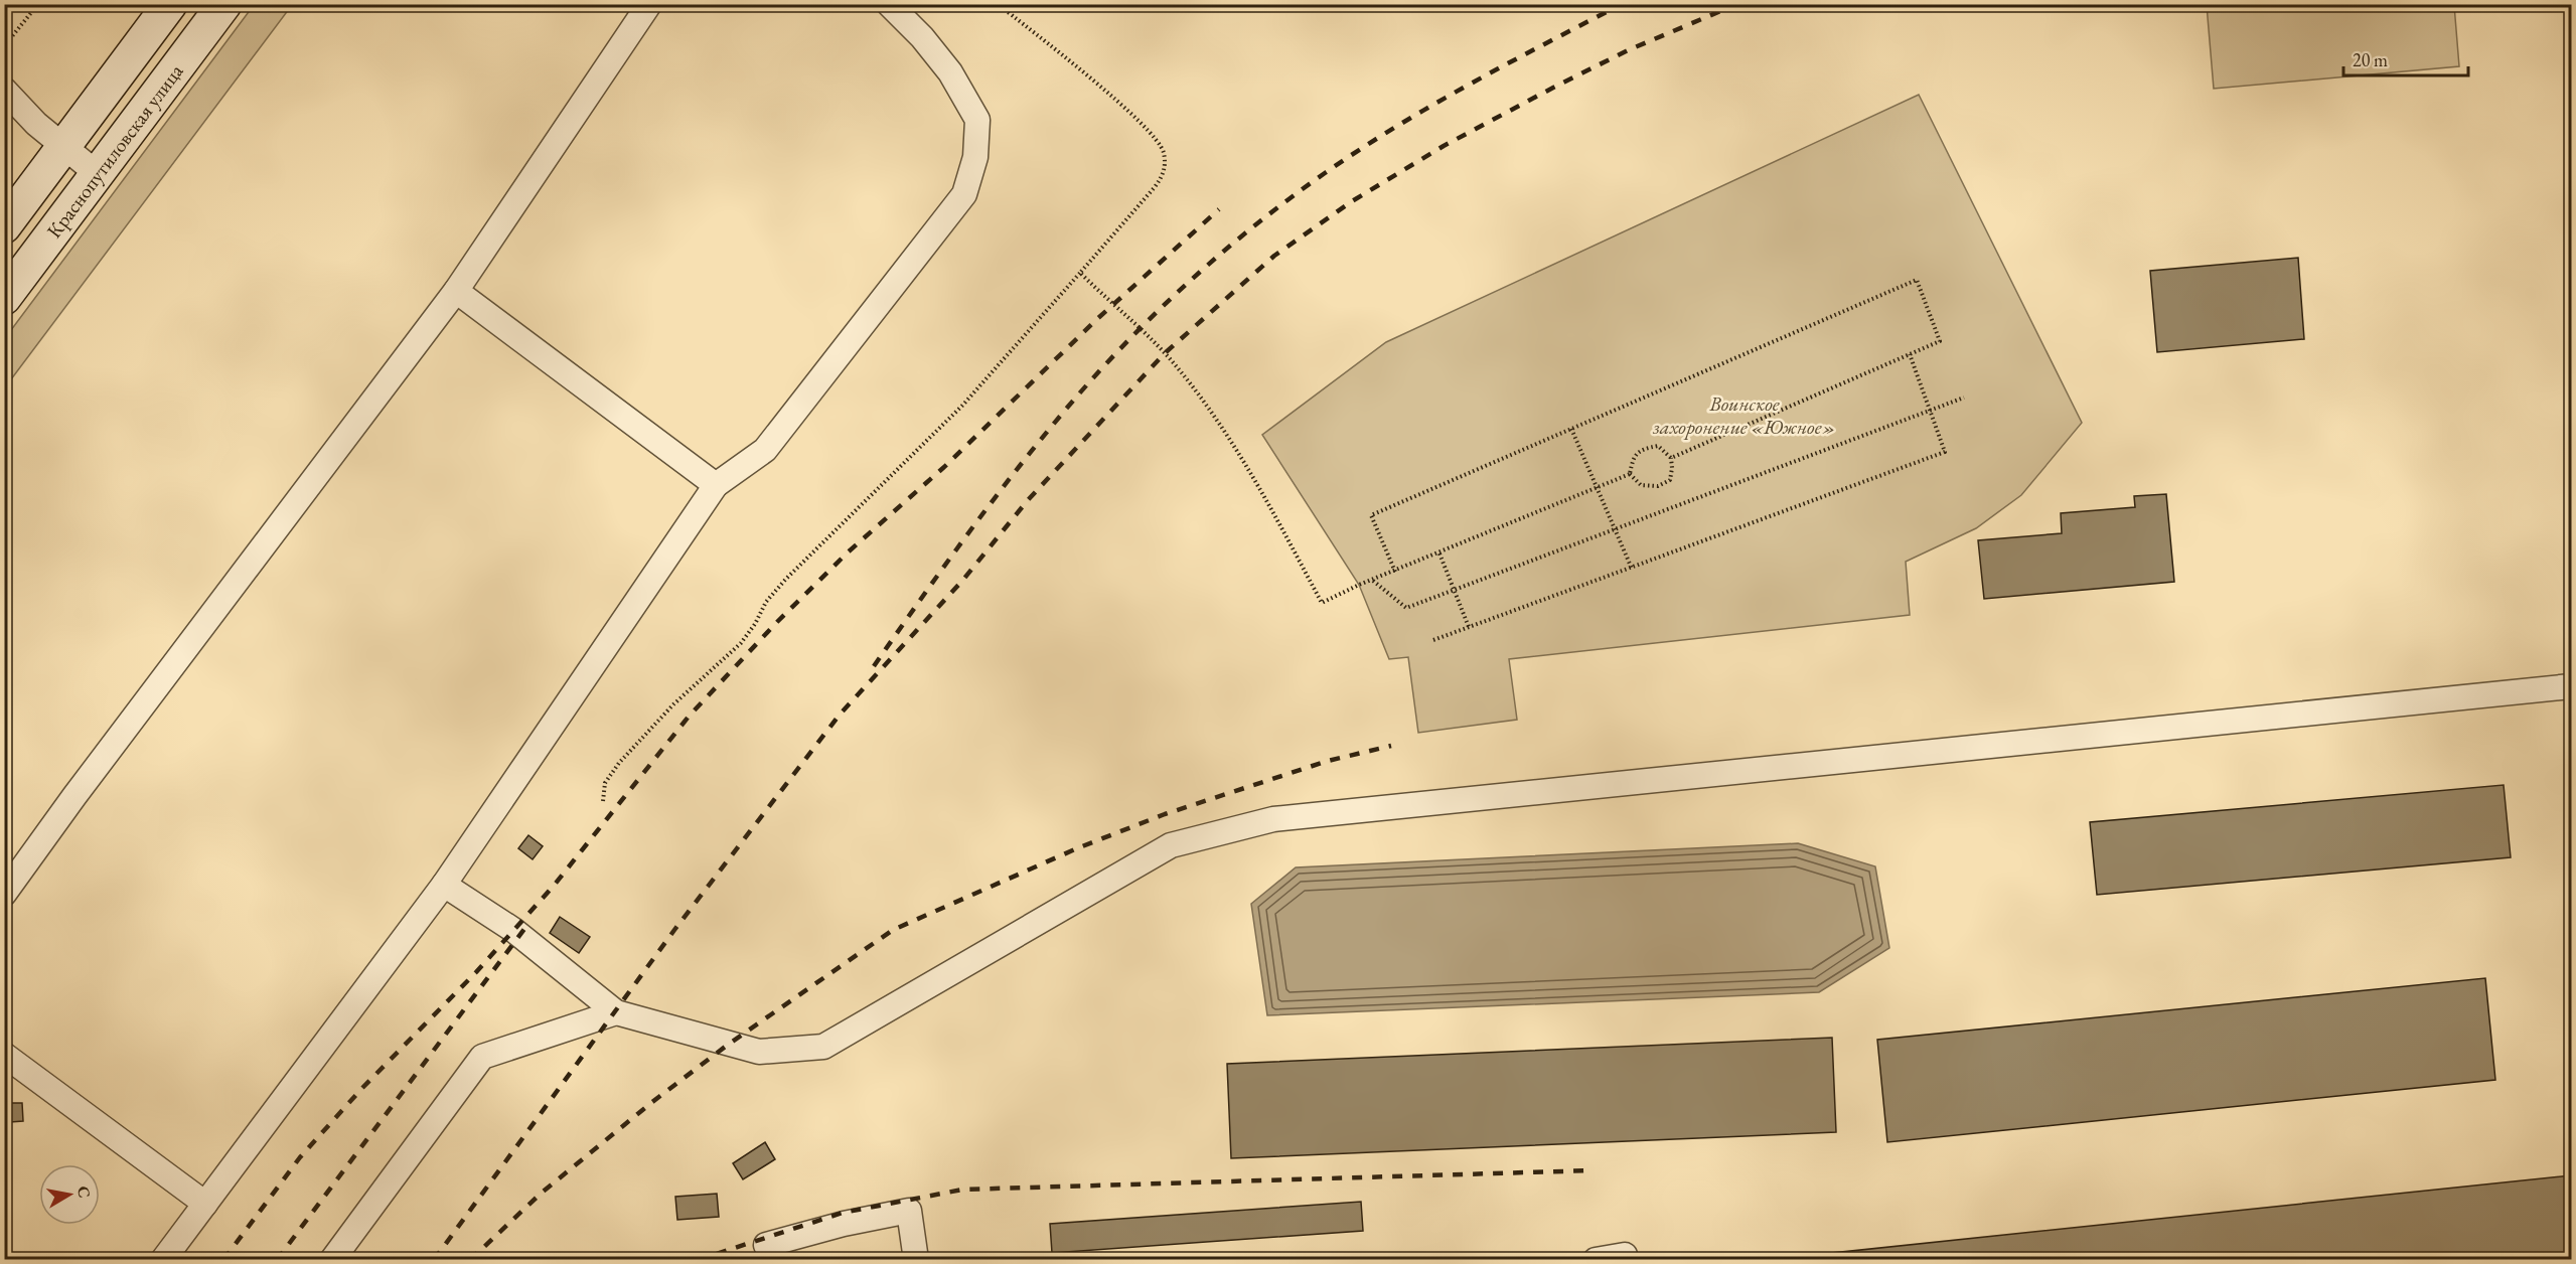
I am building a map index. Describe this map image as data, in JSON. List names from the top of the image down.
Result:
{
  "streets": {
    "main road": ["Краснопутиловская улица"]
  },
  "parks": ["Воинское захоронение «Южное»"],
  "scale_bar": "20 m",
  "north": "right"
}
